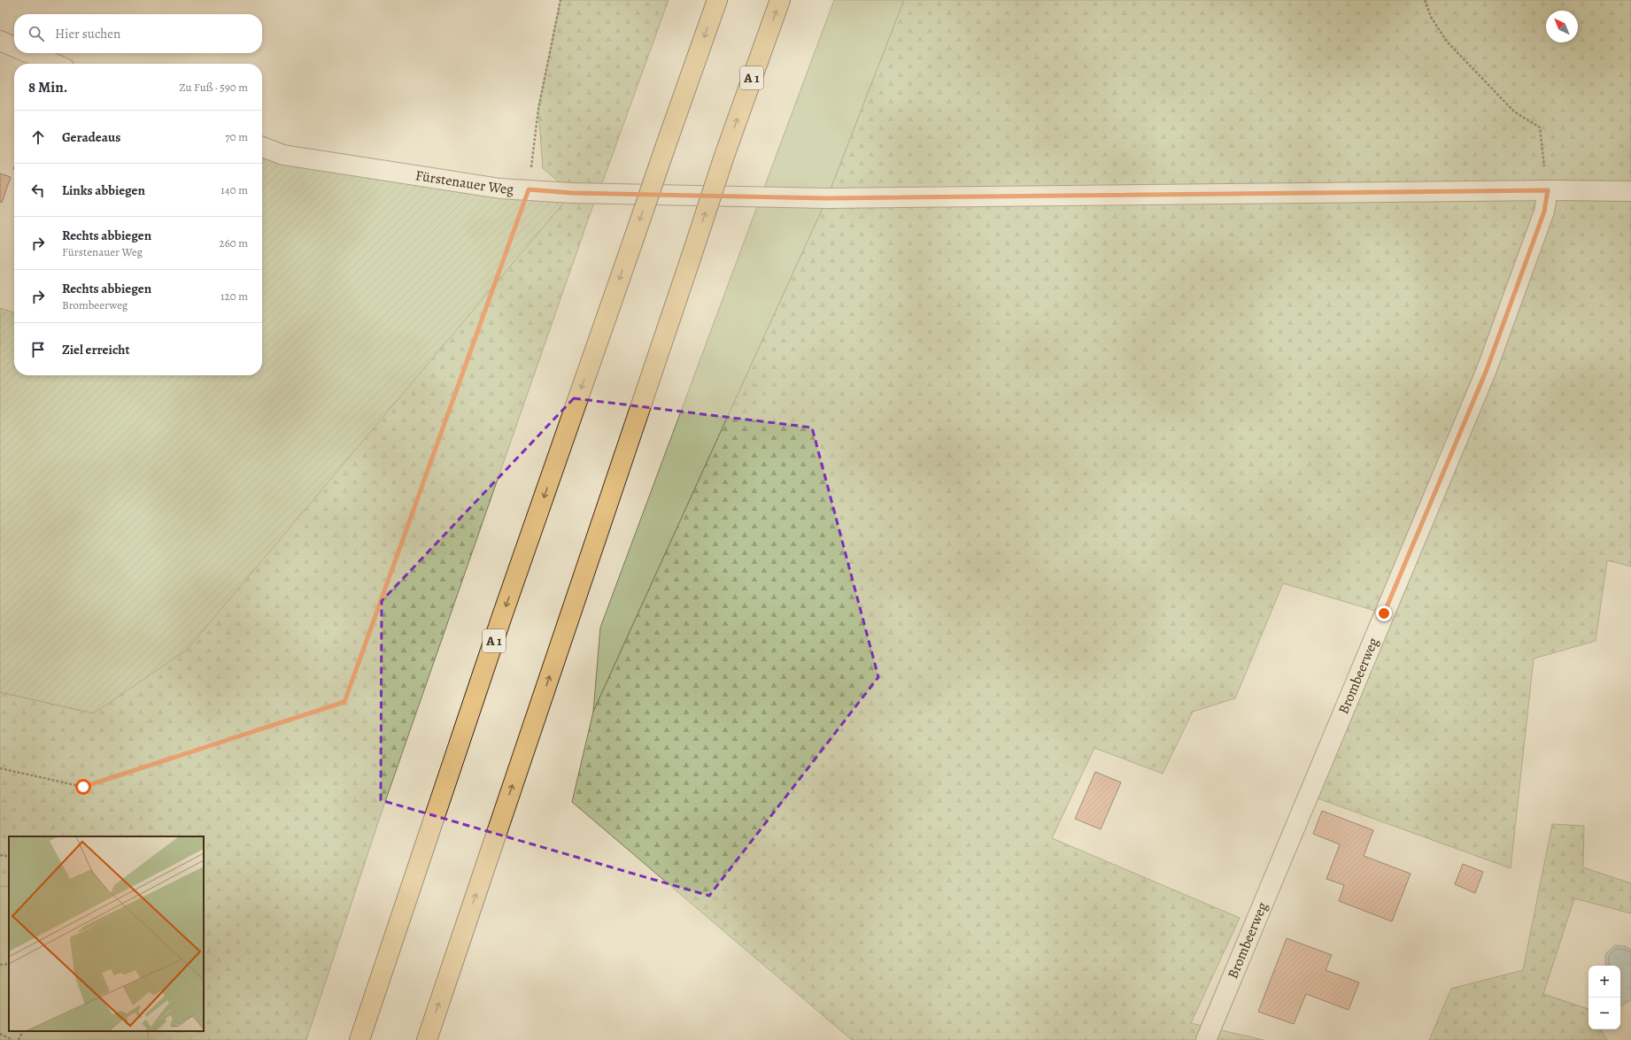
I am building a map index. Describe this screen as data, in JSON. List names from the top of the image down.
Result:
{
  "streets": {
    "highway": ["A 1"],
    "street": ["Fürstenauer Weg", "Brombeerweg"]
  },
  "crossings": [
    ["Fürstenauer Weg", "Brombeerweg"]
  ],
  "north": "top left",
  "page": {
    "search": "Hier suchen",
    "heading": ["8 Min.", "Zu Fuß · 590 m"],
    "list": [
      ["Geradeaus", "70 m"],
      ["Links abbiegen", "140 m"],
      ["Rechts abbiegen", "Fürstenauer Weg", "260 m"],
      ["Rechts abbiegen", "Brombeerweg", "120 m"],
      "Ziel erreicht"
    ],
    "map_buttons": ["+", "−"]
  }
}
